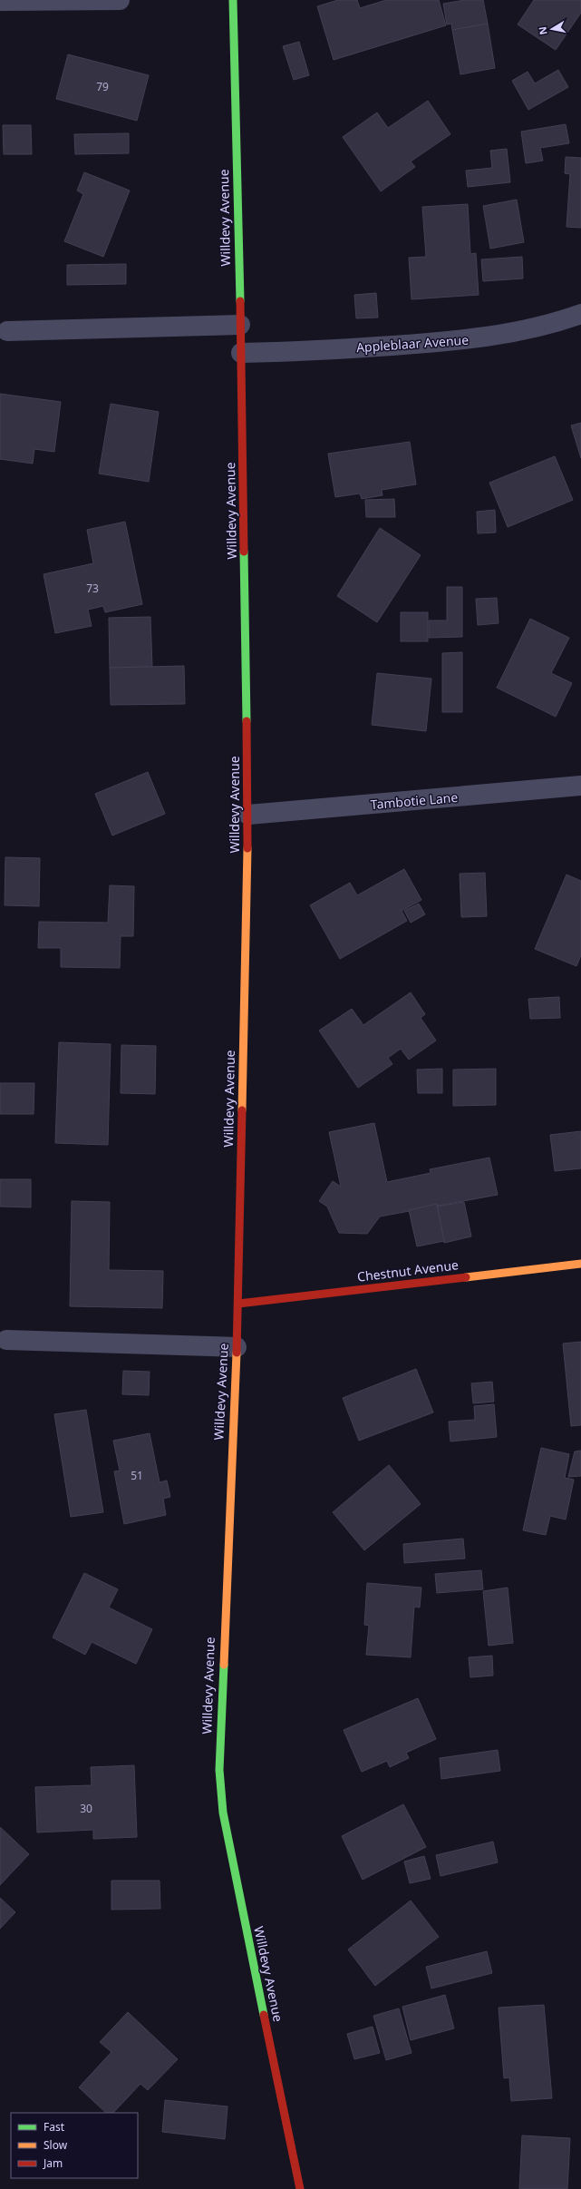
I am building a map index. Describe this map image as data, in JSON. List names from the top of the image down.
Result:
{
  "streets": {
    "street": [
      "Willdevy Avenue",
      "Appleblaar Avenue",
      "Tambotie Lane",
      "Chestnut Avenue"
    ]
  },
  "crossings": [
    ["Willdevy Avenue", "Appleblaar Avenue"],
    ["Willdevy Avenue", "Tambotie Lane"],
    ["Willdevy Avenue", "Chestnut Avenue"]
  ],
  "house_numbers": [
    "79",
    "73",
    "51",
    "30"
  ],
  "legend": ["Fast", "Slow", "Jam"],
  "north": "left"
}
